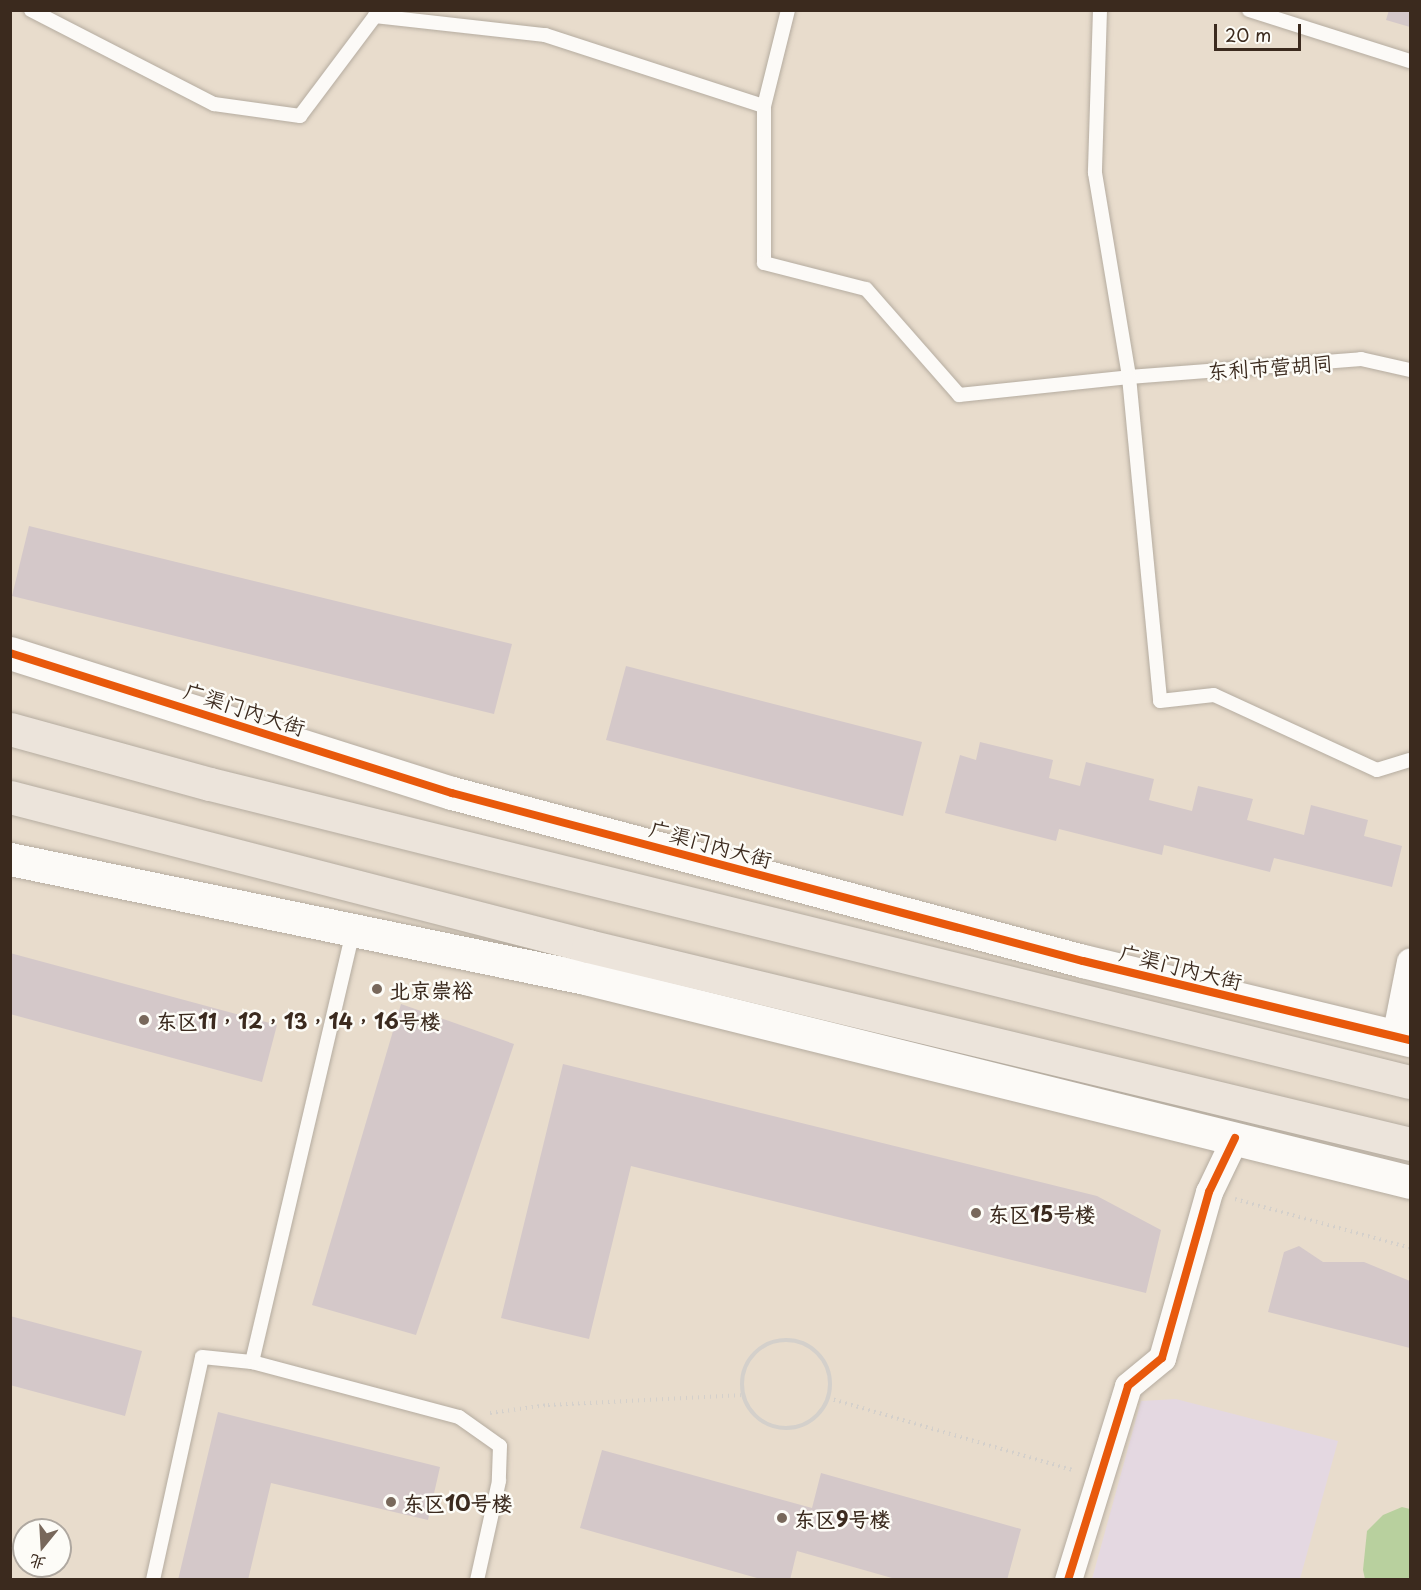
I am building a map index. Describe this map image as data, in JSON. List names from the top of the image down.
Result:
{
  "streets": {
    "street": ["广渠门内大街"],
    "lane": ["东利市营胡同"]
  },
  "places": [
    "北京崇裕",
    "东区11，12，13，14，16号楼",
    "东区15号楼",
    "东区10号楼",
    "东区9号楼"
  ],
  "scale_bar": "20 m",
  "north": "bottom"
}
